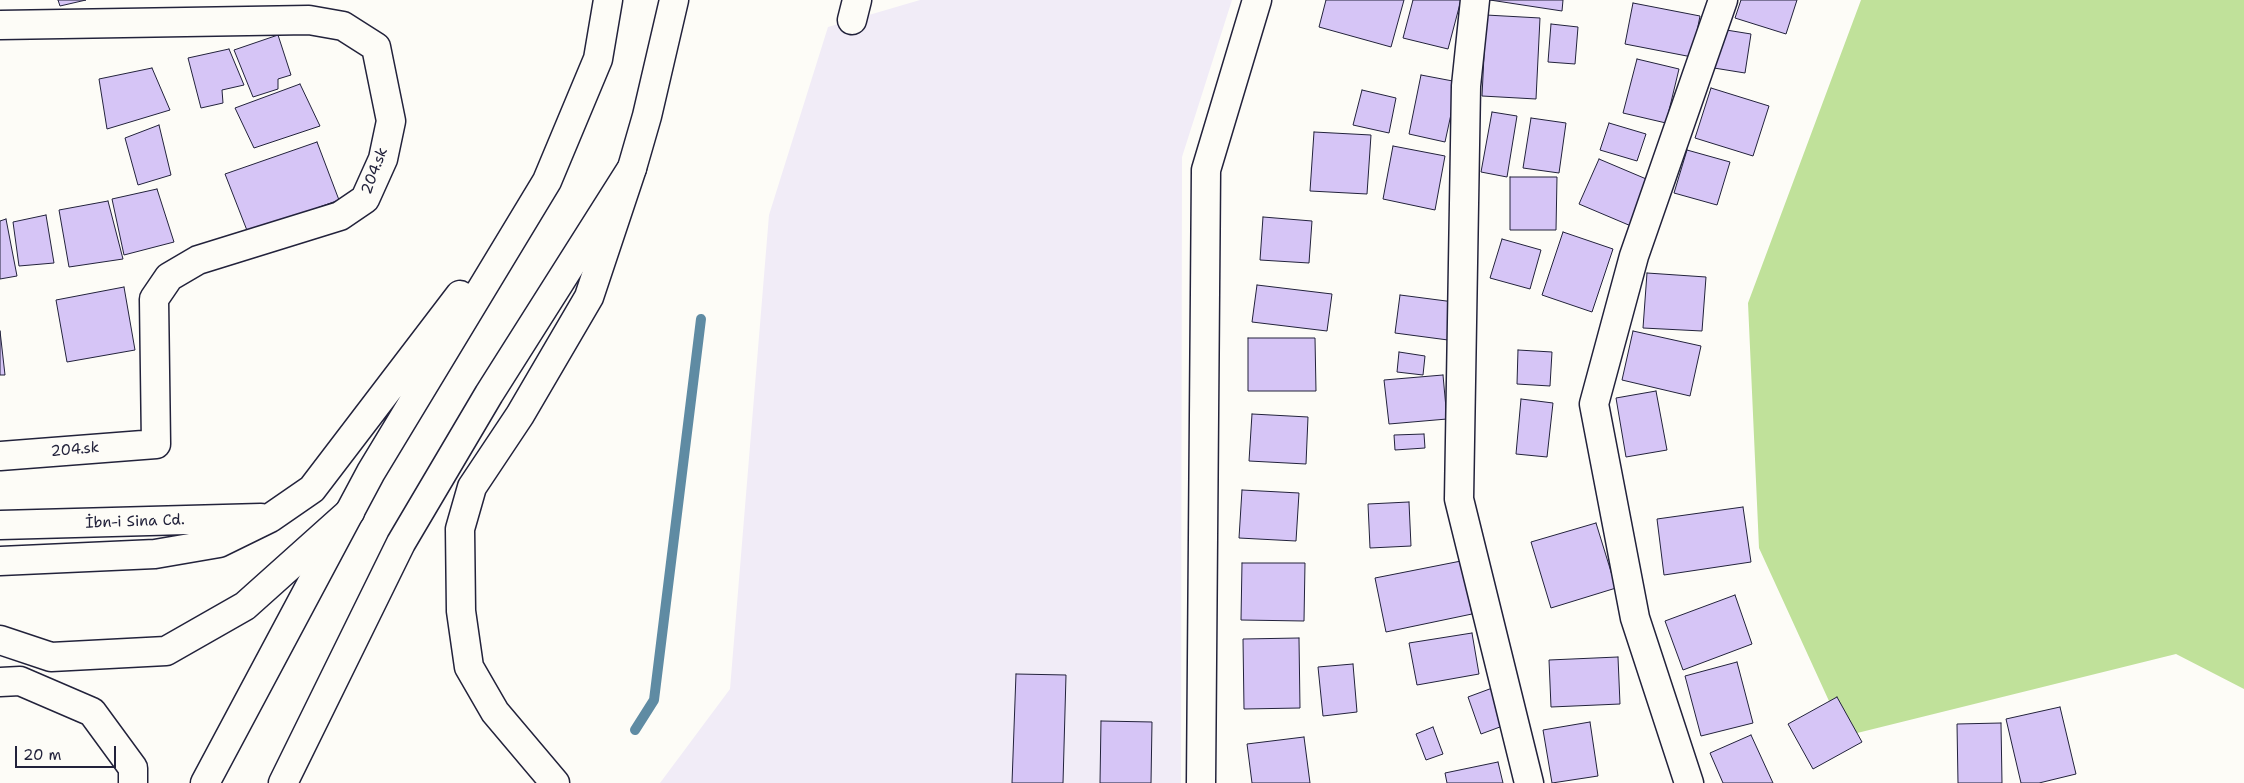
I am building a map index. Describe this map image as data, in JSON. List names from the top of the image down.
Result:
{
  "streets": {
    "main road": ["204.sk", "İbn-i Sina Cd."]
  },
  "scale_bar": "20 m"
}
